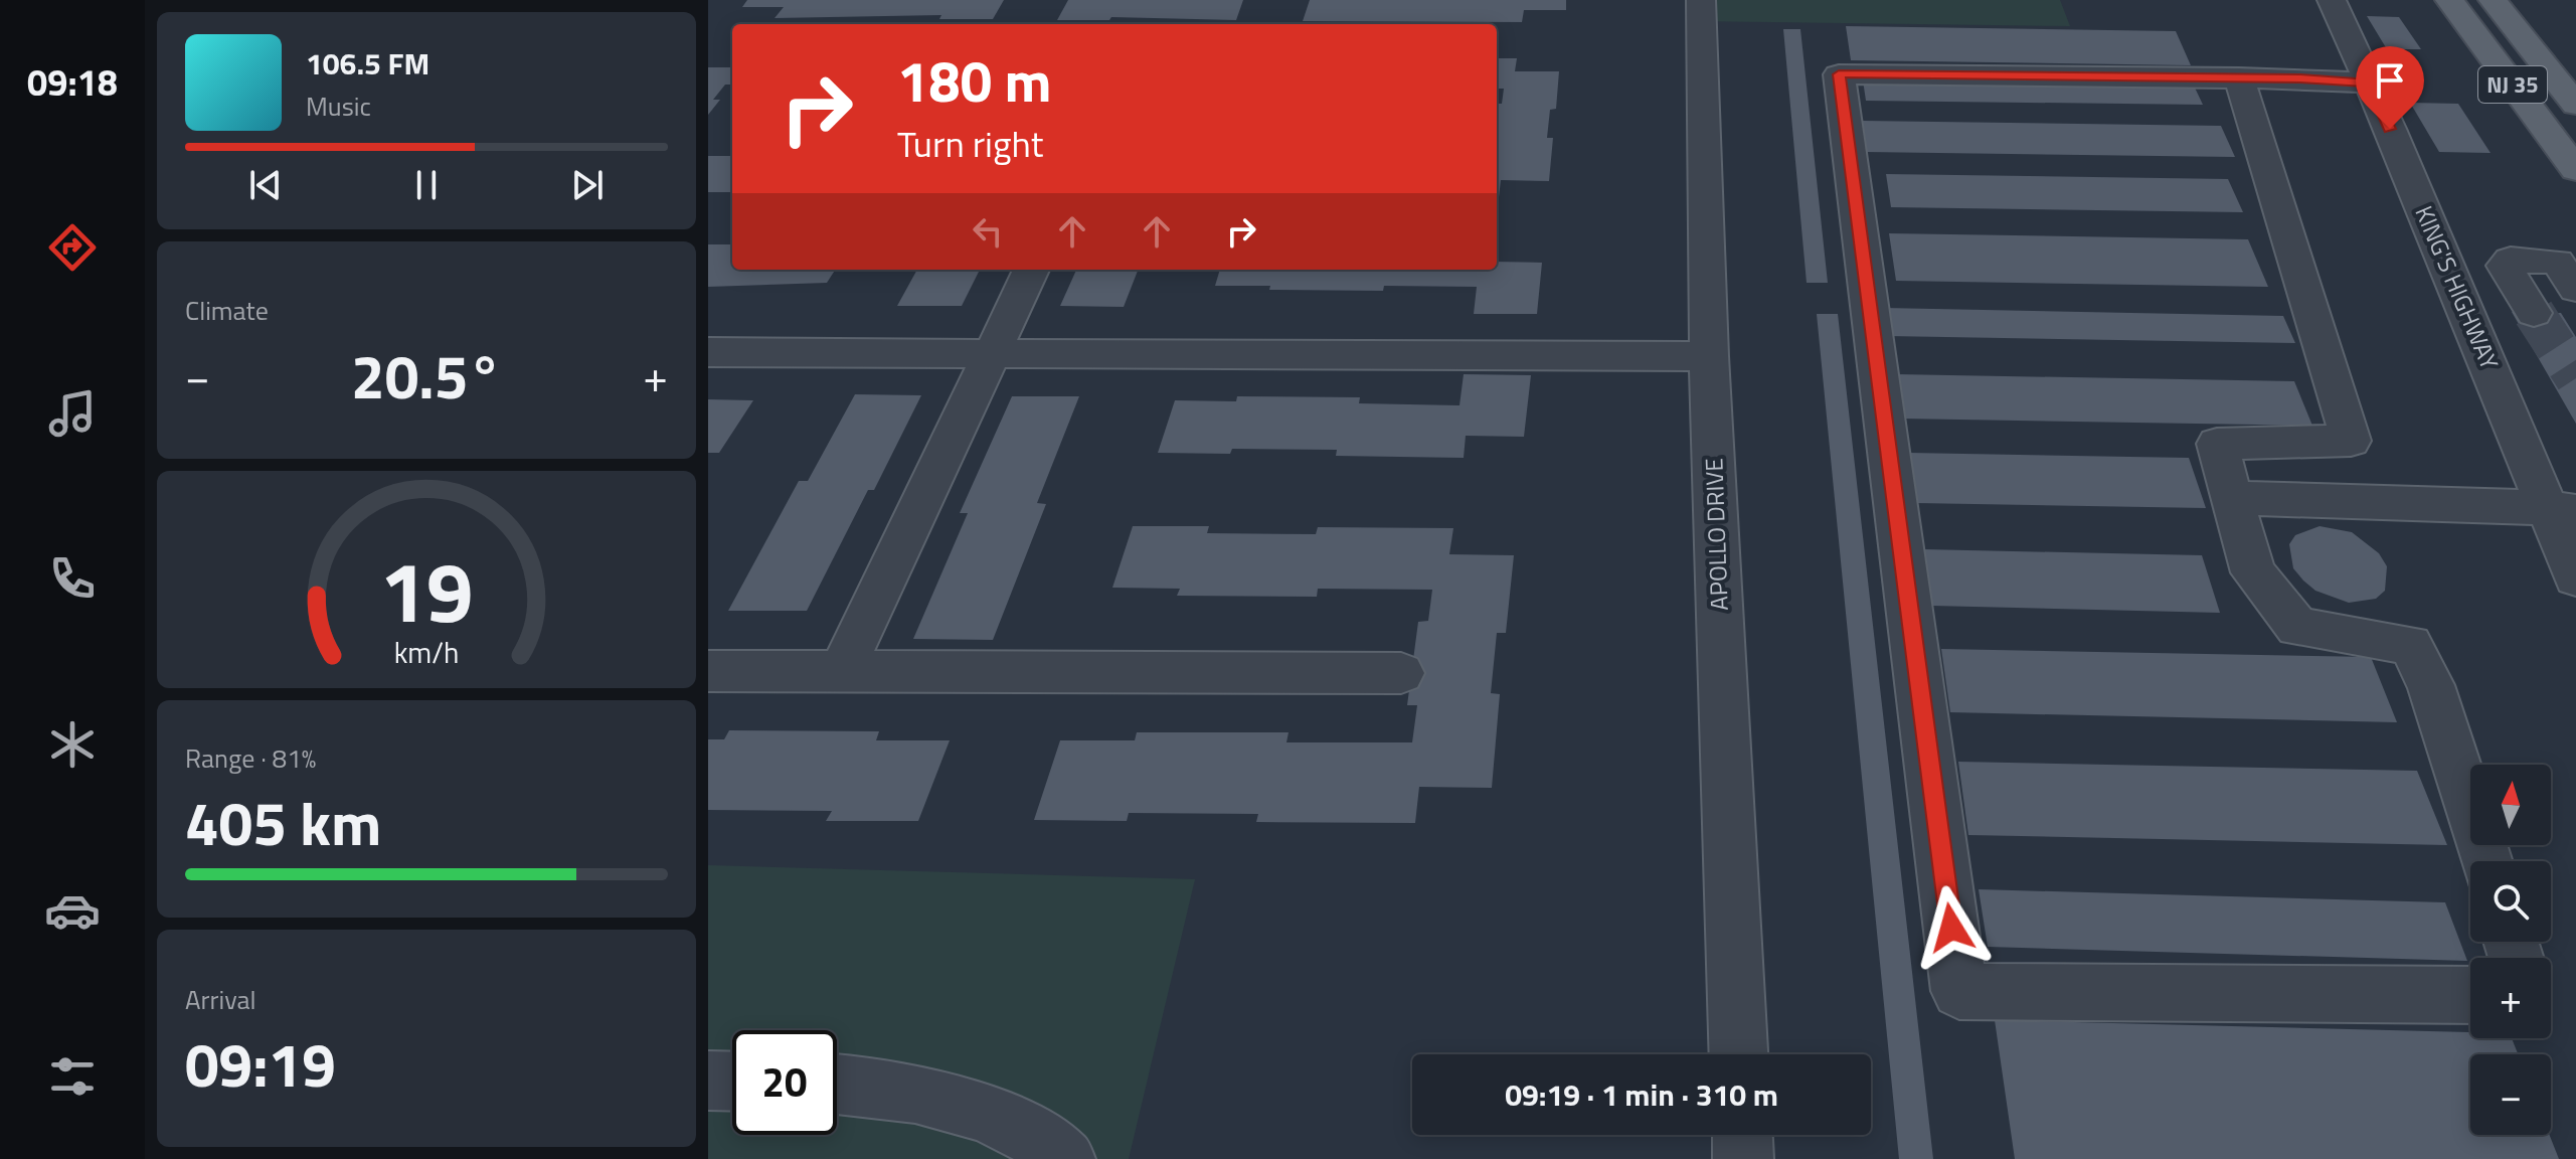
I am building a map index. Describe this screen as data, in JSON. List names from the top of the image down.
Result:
{
  "streets": {
    "main road": ["NJ 35"],
    "street": ["KING'S HIGHWAY", "APOLLO DRIVE"]
  },
  "north": "top",
  "page": {
    "tabs": "09:18",
    "turn": ["180 m", "Turn right"],
    "song": ["106.5 FM", "Music"],
    "tile": [
      "Climate",
      ["Range · 81%", "405 km"],
      ["Arrival", "09:19"]
    ],
    "heat": ["−", "20.5°", "+"],
    "map_buttons": ["+", "−"],
    "limit": "20",
    "trip": "09:19 · 1 min · 310 m",
    "gauge": ["19", "km/h"]
  }
}
